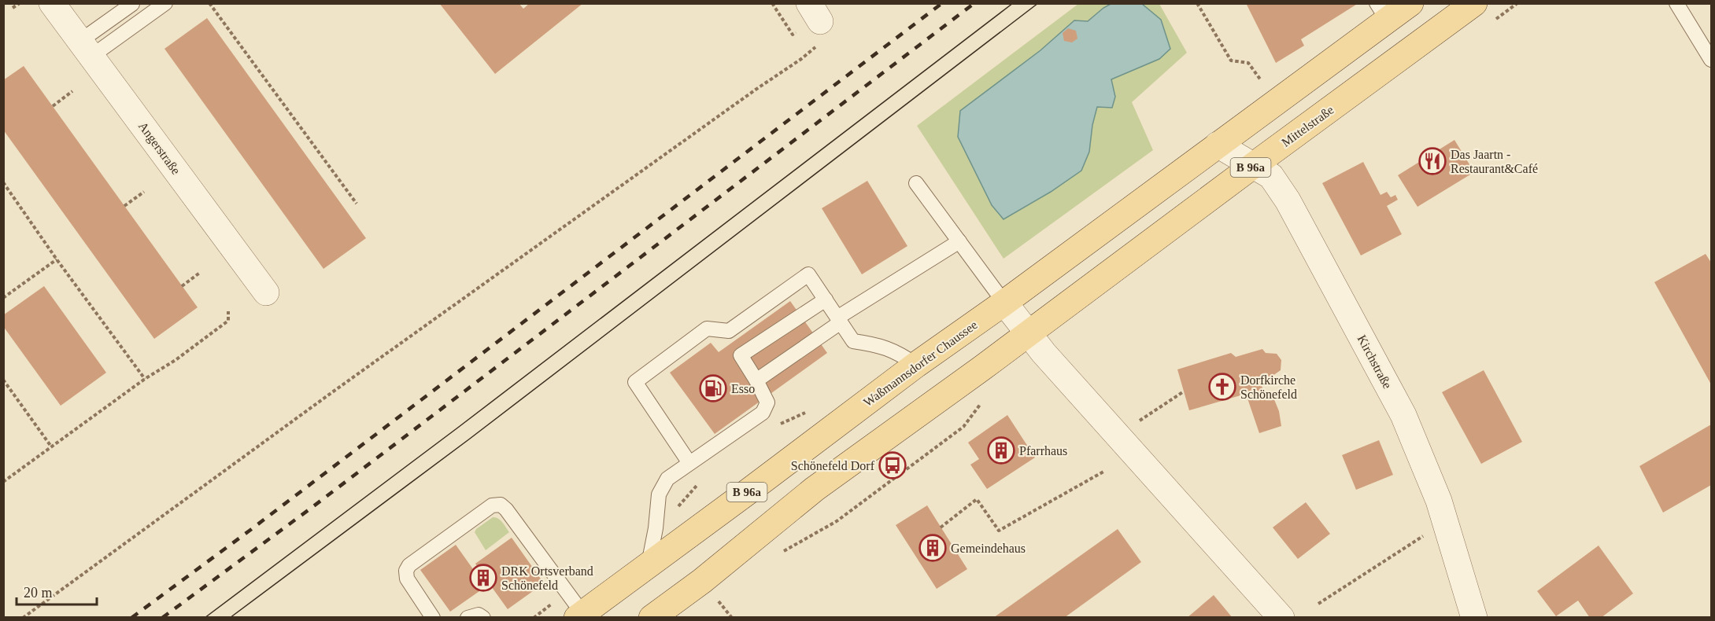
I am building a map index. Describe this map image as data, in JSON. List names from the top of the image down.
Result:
{
  "streets": {
    "main road": ["Mittelstraße", "B 96a", "Waßmannsdorfer Chaussee"],
    "street": ["Angerstraße", "Kirchstraße"]
  },
  "crossings": [
    ["Mittelstraße", "B 96a"],
    ["Mittelstraße", "Kirchstraße"],
    ["B 96a", "Waßmannsdorfer Chaussee"],
    ["Kirchstraße", "Waßmannsdorfer Chaussee"]
  ],
  "places": {
    "restaurant": ["Das Jaartn - Restaurant&Café"],
    "church": ["Dorfkirche Schönefeld"],
    "fuel station": ["Esso"],
    "building": ["Pfarrhaus", "Gemeindehaus", "DRK Ortsverband Schönefeld"],
    "bus stop": ["Schönefeld Dorf"]
  },
  "scale_bar": "20 m"
}
